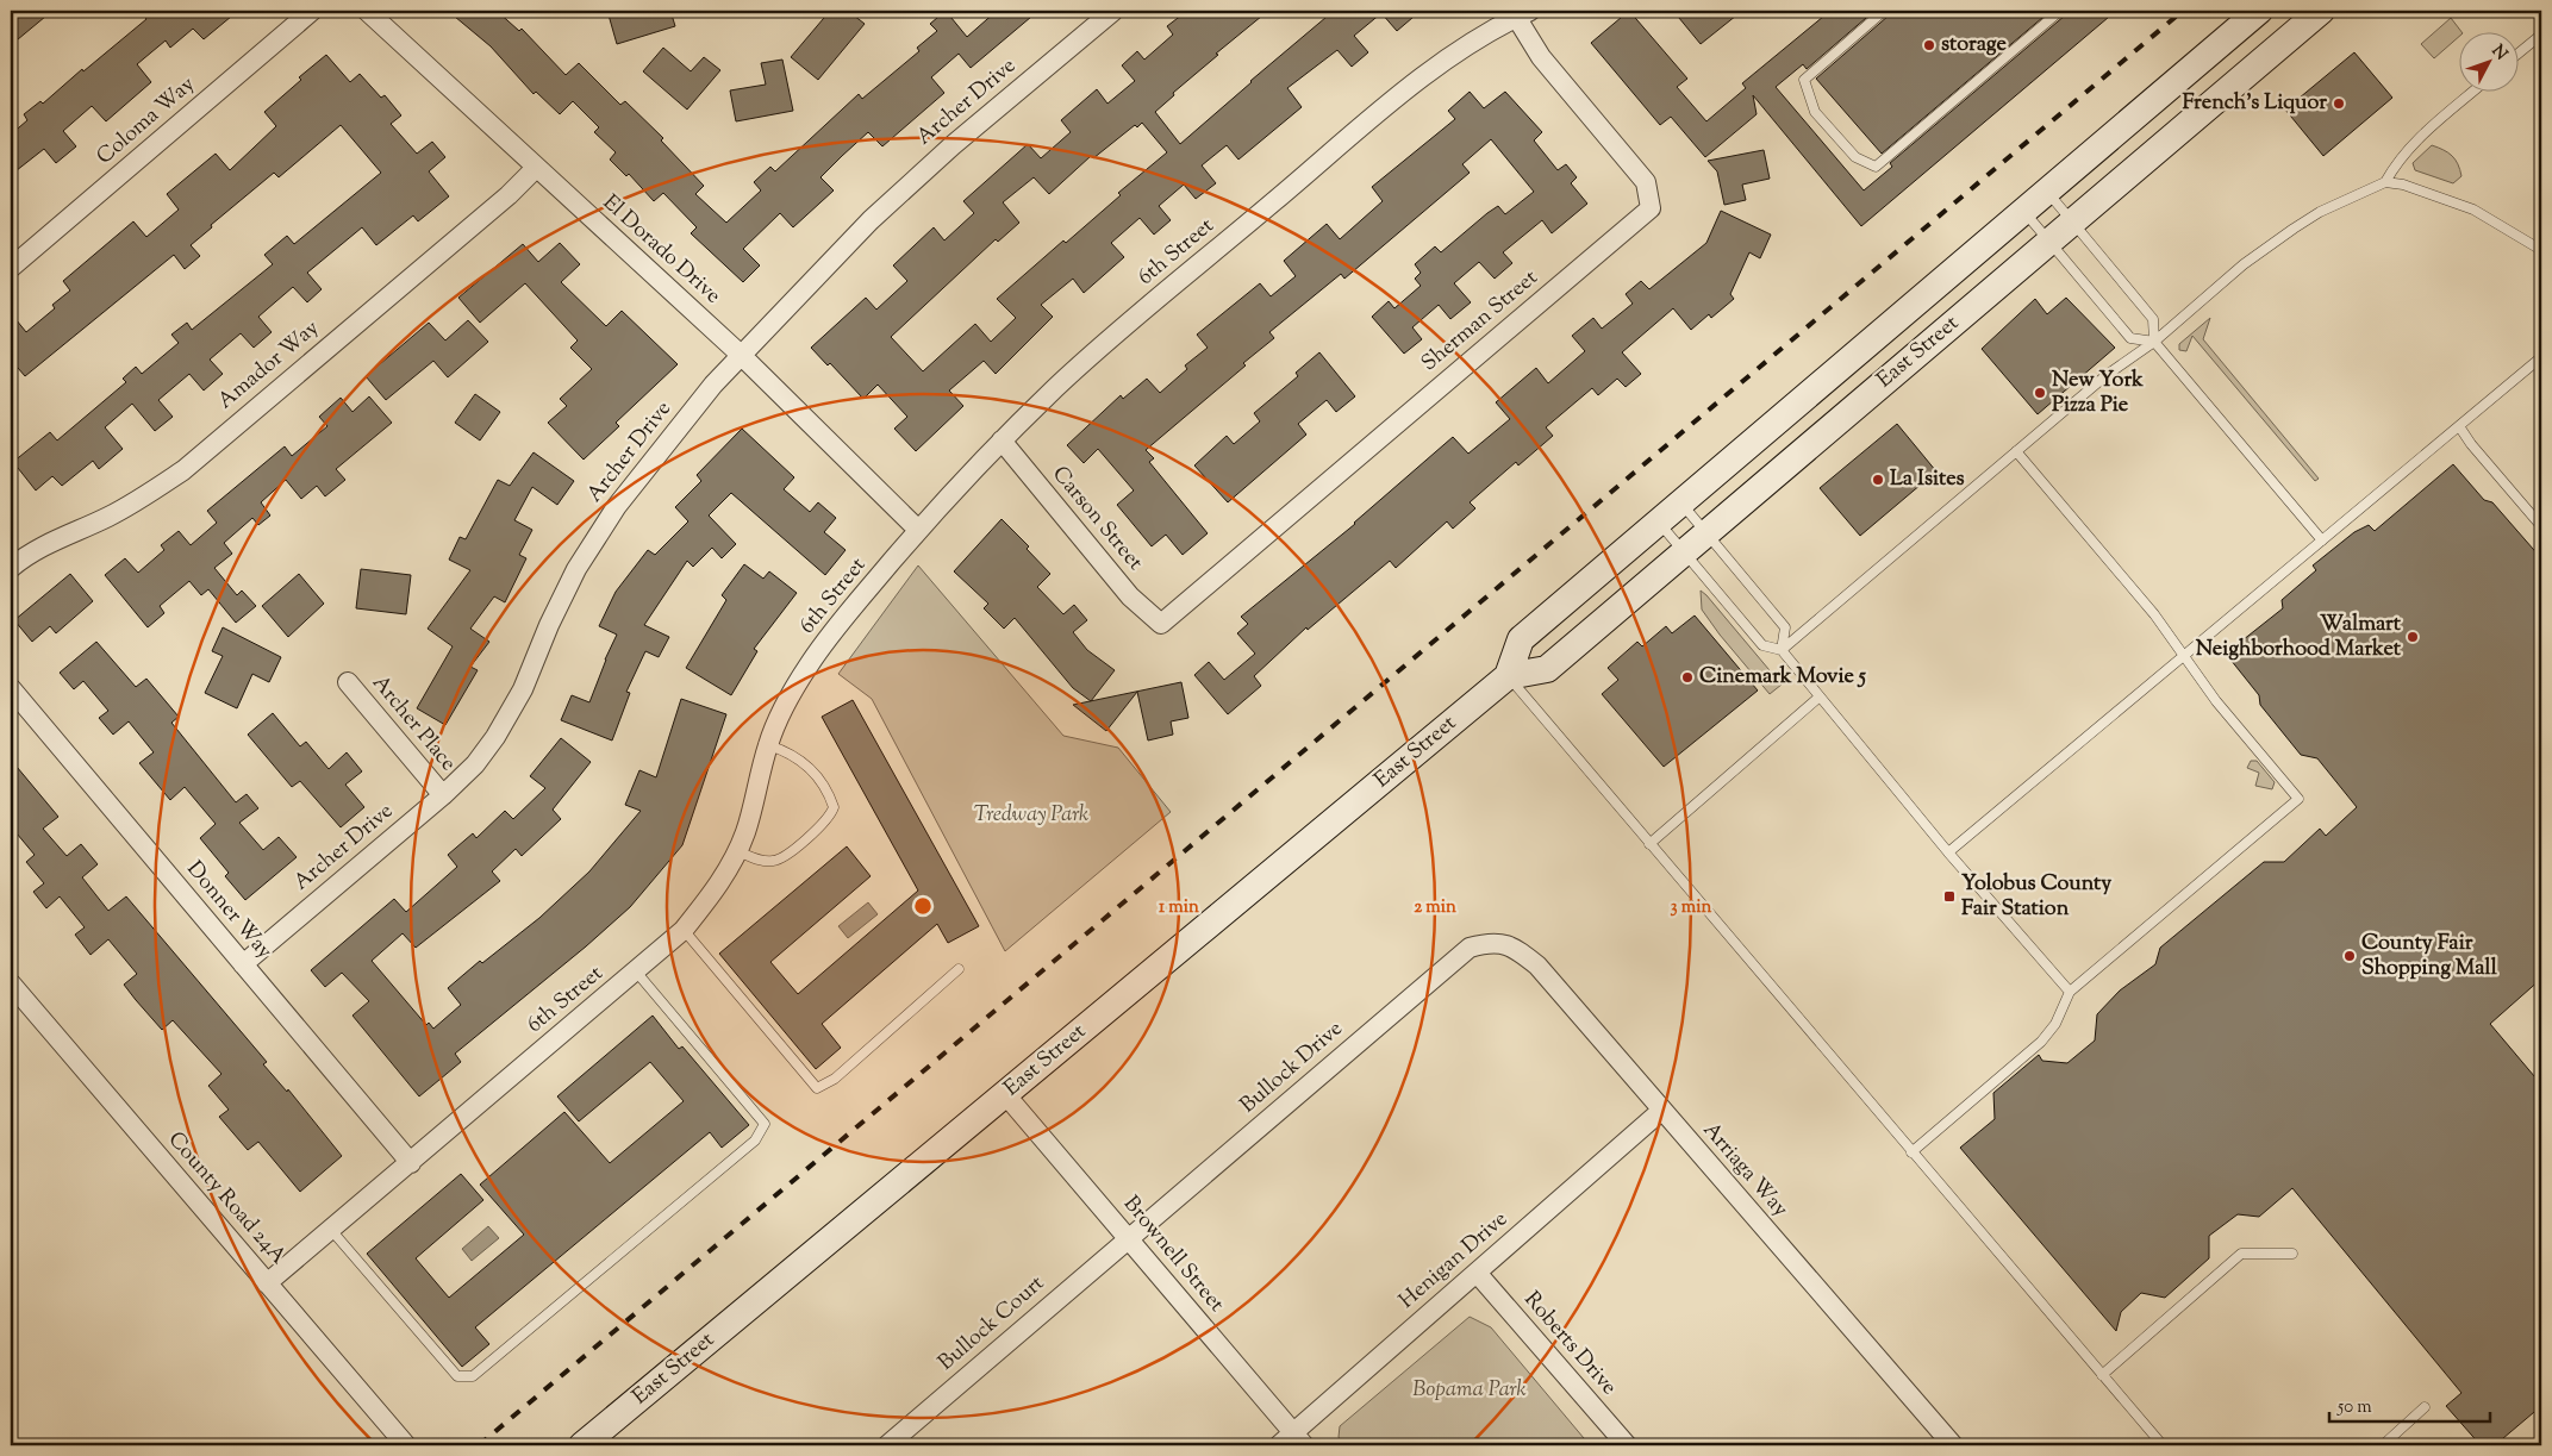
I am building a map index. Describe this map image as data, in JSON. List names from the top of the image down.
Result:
{
  "streets": {
    "street": [
      "Archer Drive",
      "Coloma Way",
      "El Dorado Drive",
      "6th Street",
      "Sherman Street",
      "East Street",
      "Amador Way",
      "Carson Street",
      "Archer Place",
      "Donner Way",
      "Bullock Drive",
      "Arriaga Way",
      "County Road 24A",
      "Brownell Street",
      "Henigan Drive",
      "Bullock Court",
      "Roberts Drive"
    ]
  },
  "crossings": [
    ["Archer Drive", "El Dorado Drive"],
    ["Archer Drive", "Archer Place"],
    ["Archer Drive", "Donner Way"],
    ["El Dorado Drive", "6th Street"],
    ["El Dorado Drive", "Amador Way"],
    ["6th Street", "Sherman Street"],
    ["6th Street", "Carson Street"],
    ["6th Street", "Donner Way"],
    ["6th Street", "County Road 24A"],
    ["Sherman Street", "Carson Street"],
    ["East Street", "Brownell Street"],
    ["Bullock Drive", "Arriaga Way"],
    ["Bullock Drive", "Brownell Street"],
    ["Bullock Drive", "Bullock Court"],
    ["Arriaga Way", "Henigan Drive"],
    ["Brownell Street", "Henigan Drive"],
    ["Brownell Street", "Bullock Court"],
    ["Henigan Drive", "Roberts Drive"]
  ],
  "parks": ["Tredway Park", "Bopama Park"],
  "places": {
    "other": [
      "storage",
      "French's Liquor",
      "New York Pizza Pie",
      "La Isites",
      "Walmart Neighborhood Market",
      "Cinemark Movie 5",
      "County Fair Shopping Mall"
    ],
    "transit": ["Yolobus County Fair Station"]
  },
  "scale_bar": "50 m",
  "north": "top right",
  "rings": ["1 min", "2 min", "3 min"]
}
